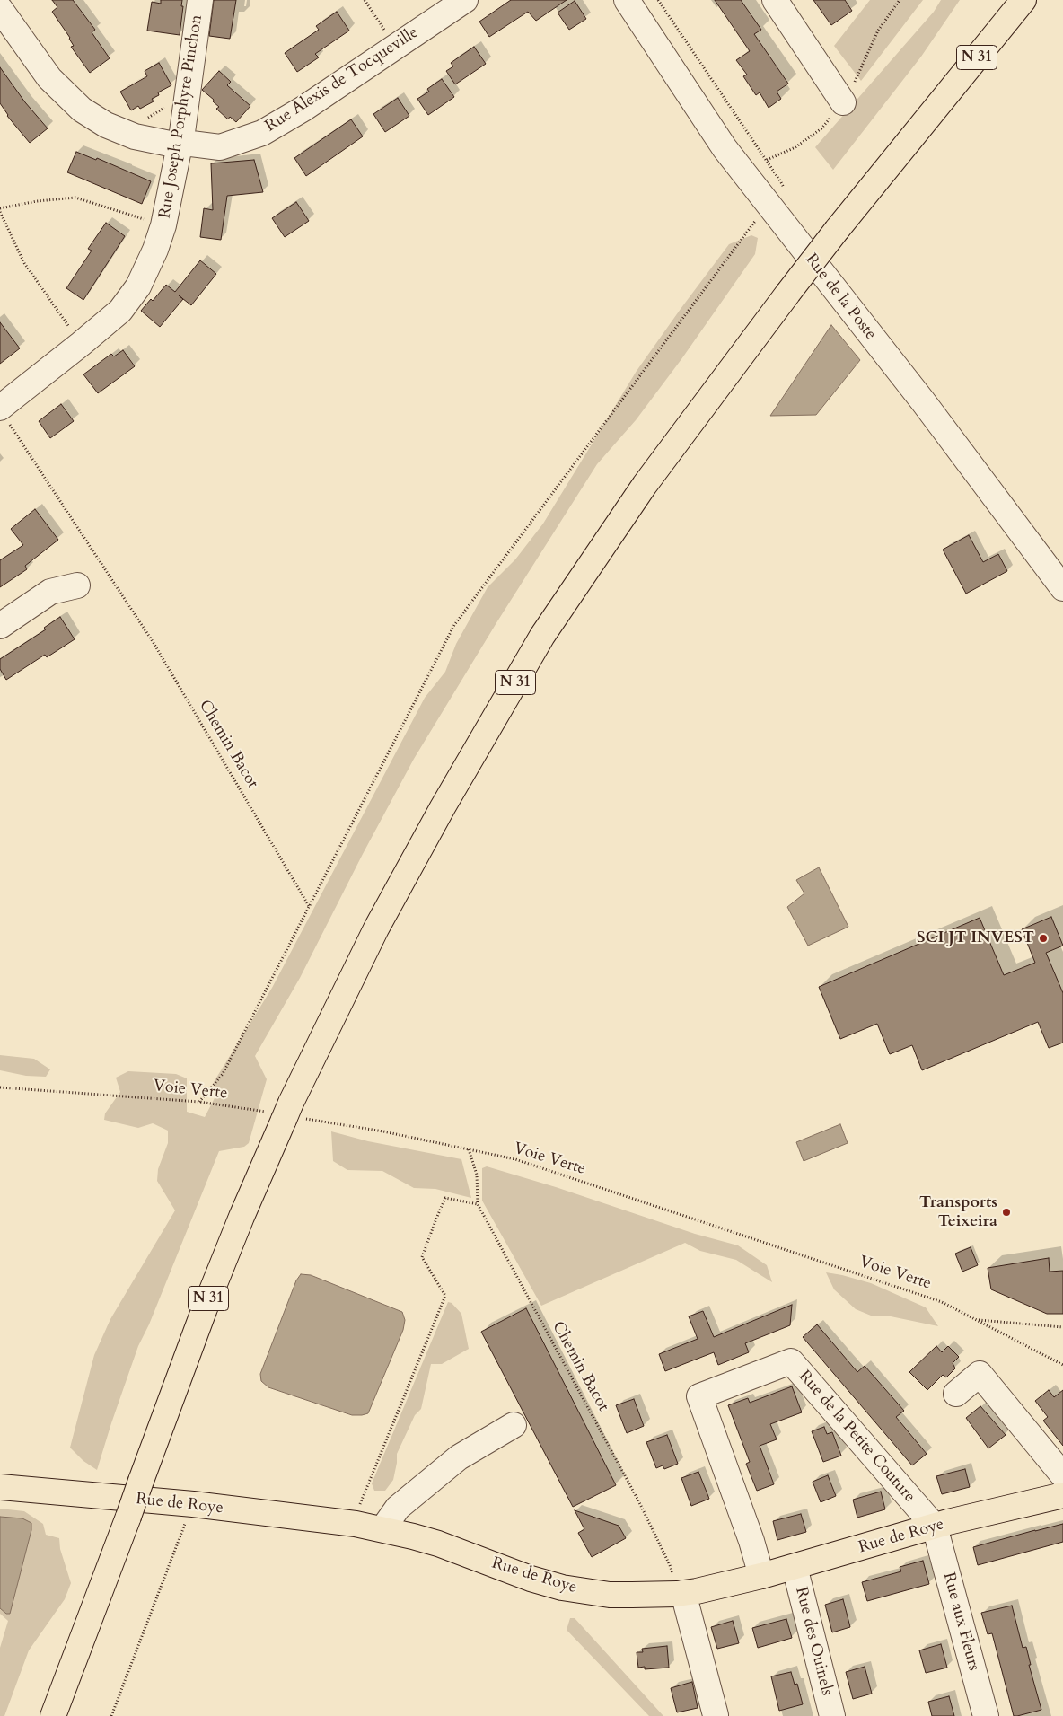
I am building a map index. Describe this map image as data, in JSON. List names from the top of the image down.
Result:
{
  "streets": {
    "main road": ["N 31", "Rue de Roye"],
    "street": [
      "Rue Alexis de Tocqueville",
      "Rue Joseph Porphyre Pinchon",
      "Rue de la Poste",
      "Rue de la Petite Couture",
      "Rue aux Fleurs",
      "Rue des Ouinels"
    ],
    "path": ["Chemin Bacot", "Voie Verte"]
  },
  "crossings": [
    ["N 31", "Voie Verte"],
    ["Rue Alexis de Tocqueville", "Rue Joseph Porphyre Pinchon"],
    ["Rue Joseph Porphyre Pinchon", "Chemin Bacot"],
    ["Chemin Bacot", "Voie Verte"],
    ["Chemin Bacot", "Rue de Roye"],
    ["Rue de la Petite Couture", "Rue de Roye"],
    ["Rue de la Petite Couture", "Rue aux Fleurs"],
    ["Rue de Roye", "Rue aux Fleurs"],
    ["Rue de Roye", "Rue des Ouinels"]
  ],
  "places": ["SCI JT INVEST", "Transports Teixeira"]
}
